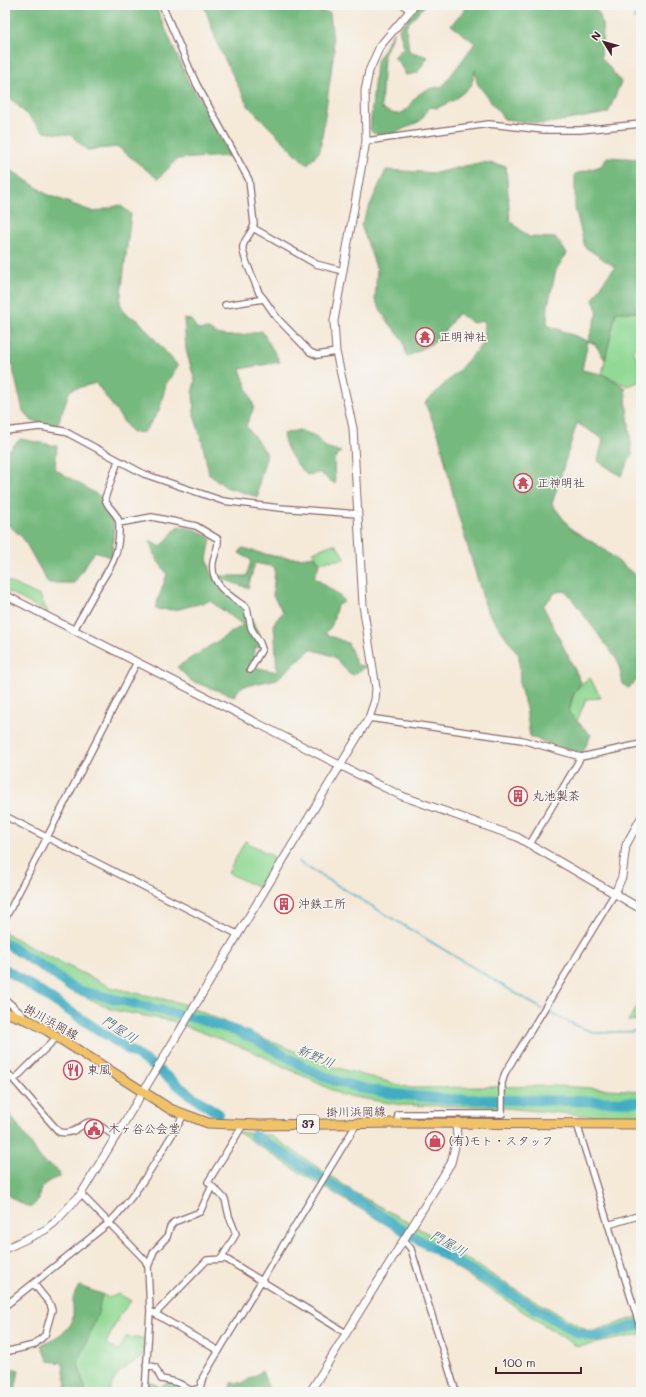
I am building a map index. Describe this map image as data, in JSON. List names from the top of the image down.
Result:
{
  "streets": {
    "main road": ["掛川浜岡線", "37"]
  },
  "water": ["門屋川", "新野川"],
  "places": {
    "temple": ["正明神社", "正神明社"],
    "building": ["丸池製茶", "沖鉄工所"],
    "restaurant": ["東風"],
    "public building": ["木ヶ谷公会堂"],
    "shop": ["(有)モト・スタッフ"]
  },
  "scale_bar": "100 m",
  "north": "top left"
}
